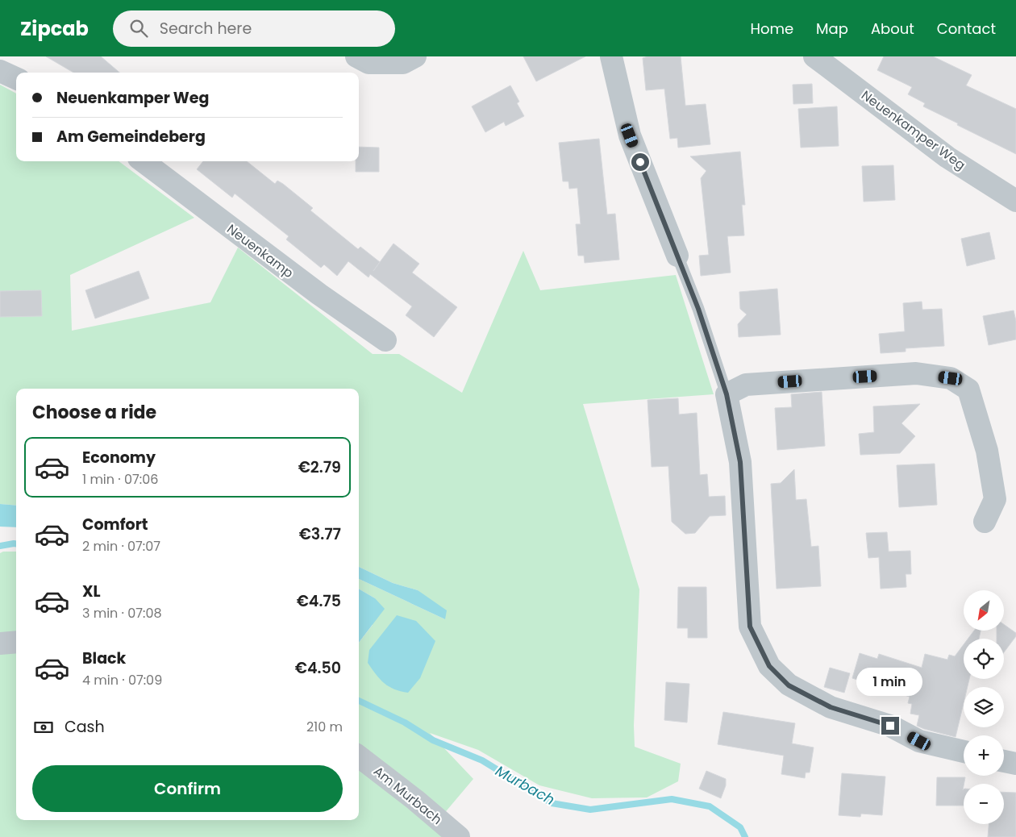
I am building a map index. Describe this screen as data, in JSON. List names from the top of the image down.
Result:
{
  "streets": {
    "street": ["Neuenkamper Weg", "Neuenkamp", "Am Murbach"]
  },
  "water": ["Murbach"],
  "north": "bottom left",
  "page": {
    "header": "Zipcab",
    "search": "Search here",
    "nav": [
      "Home",
      "Map",
      "About",
      "Contact"
    ],
    "banner": ["Neuenkamper Weg", "Am Gemeindeberg"],
    "heading": "Choose a ride",
    "list": [
      {
        "name": "Economy",
        "note": "1 min · 07:06",
        "value": "€2.79"
      },
      {
        "name": "Comfort",
        "note": "2 min · 07:07",
        "value": "€3.77"
      },
      {
        "name": "XL",
        "note": "3 min · 07:08",
        "value": "€4.75"
      },
      {
        "name": "Black",
        "note": "4 min · 07:09",
        "value": "€4.50"
      }
    ],
    "map_buttons": ["+", "−"],
    "bubble": "1 min",
    "pay": ["Cash", "210 m"],
    "buttons": "Confirm"
  }
}
